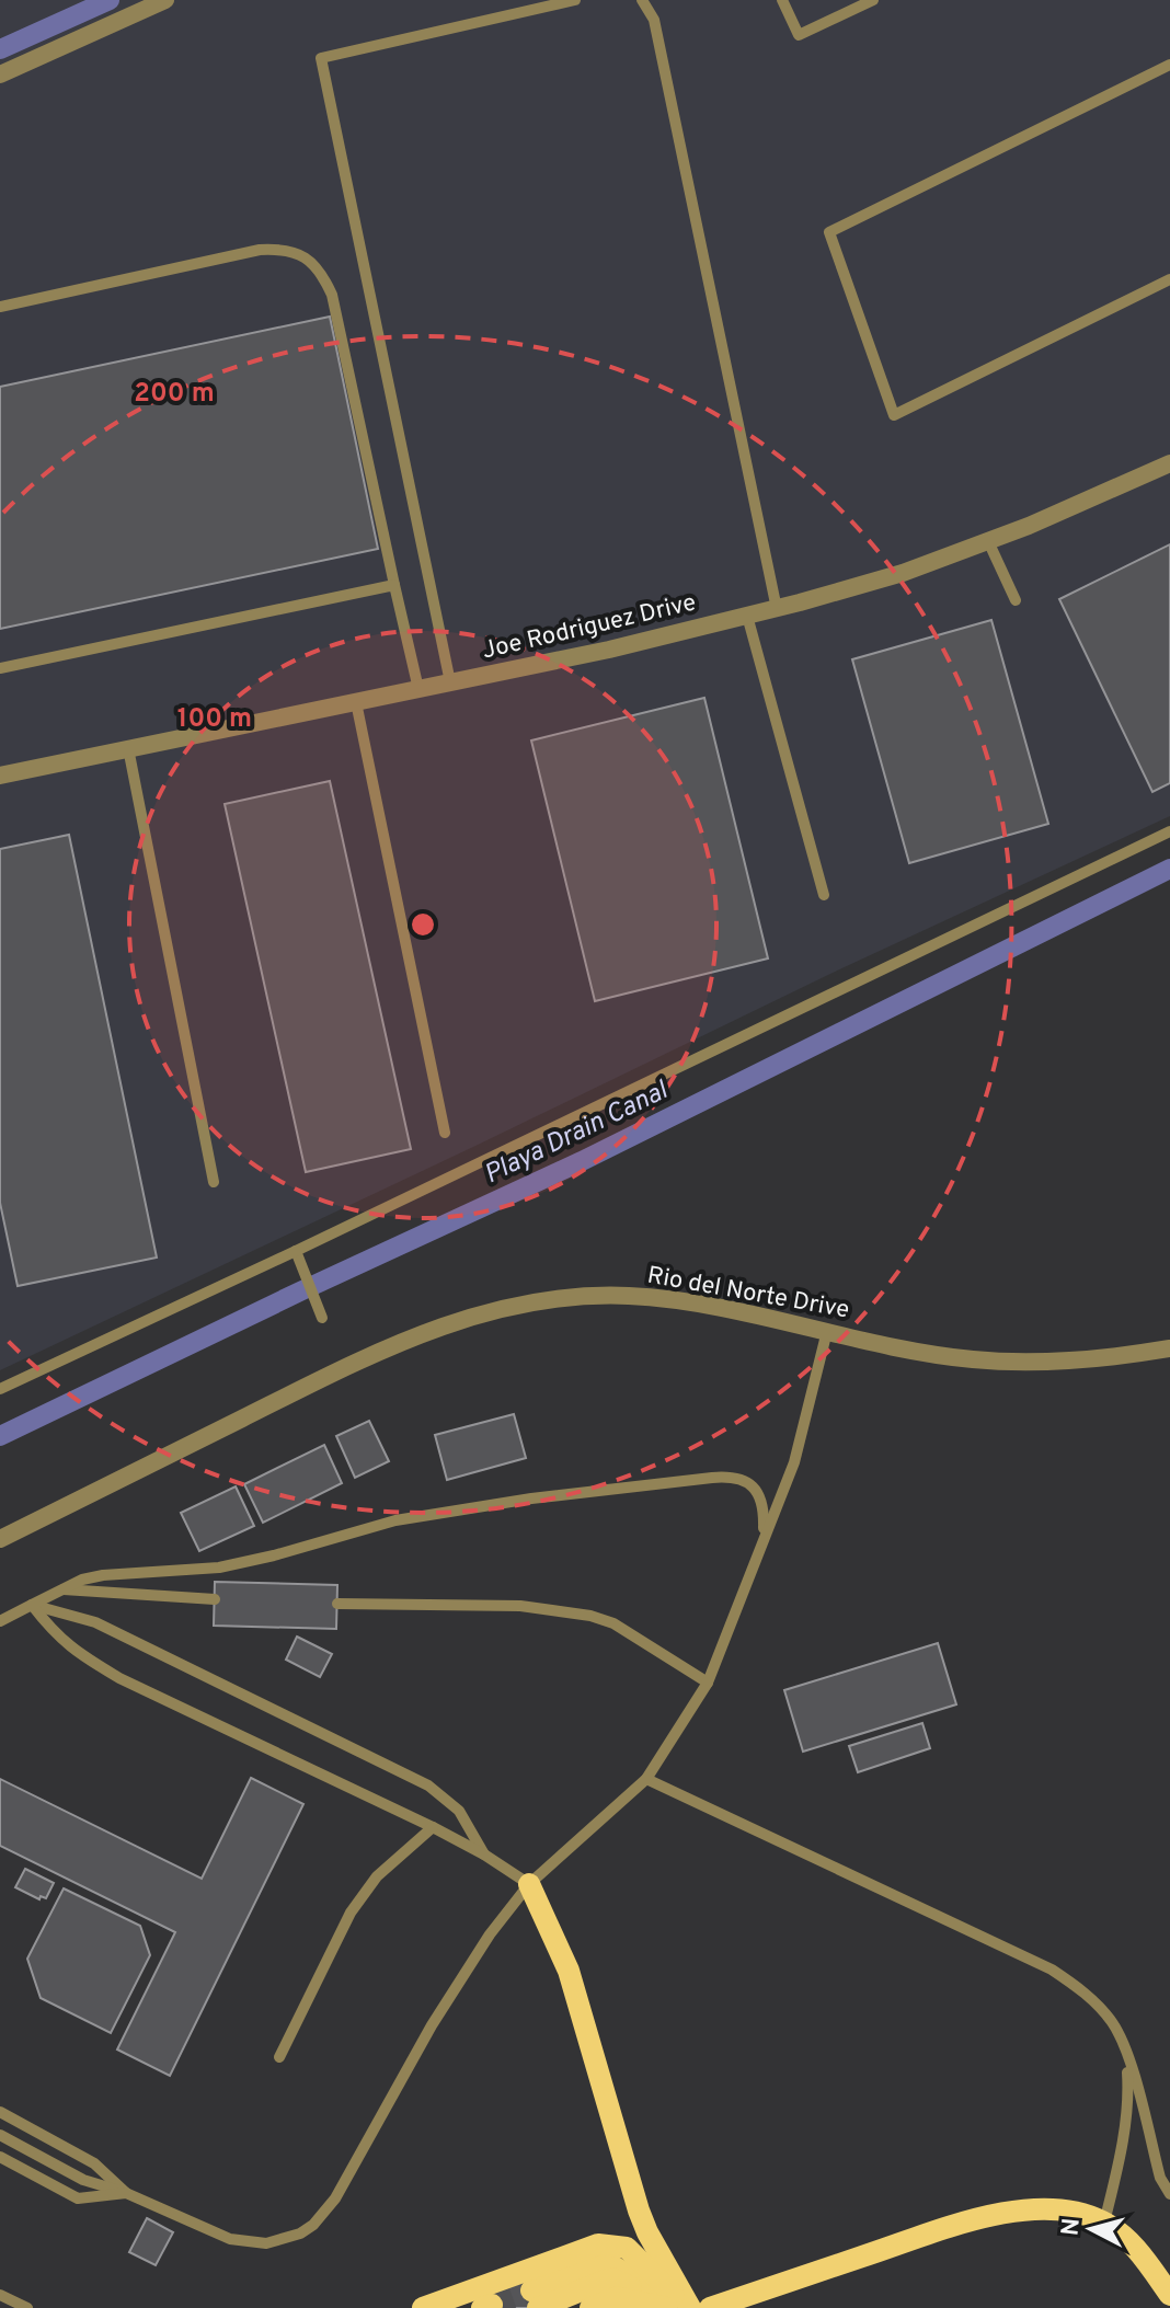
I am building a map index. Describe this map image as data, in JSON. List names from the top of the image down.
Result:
{
  "streets": {
    "street": ["Joe Rodriguez Drive", "Rio del Norte Drive"]
  },
  "water": ["Playa Drain Canal"],
  "north": "left",
  "rings": ["200 m", "100 m"]
}
